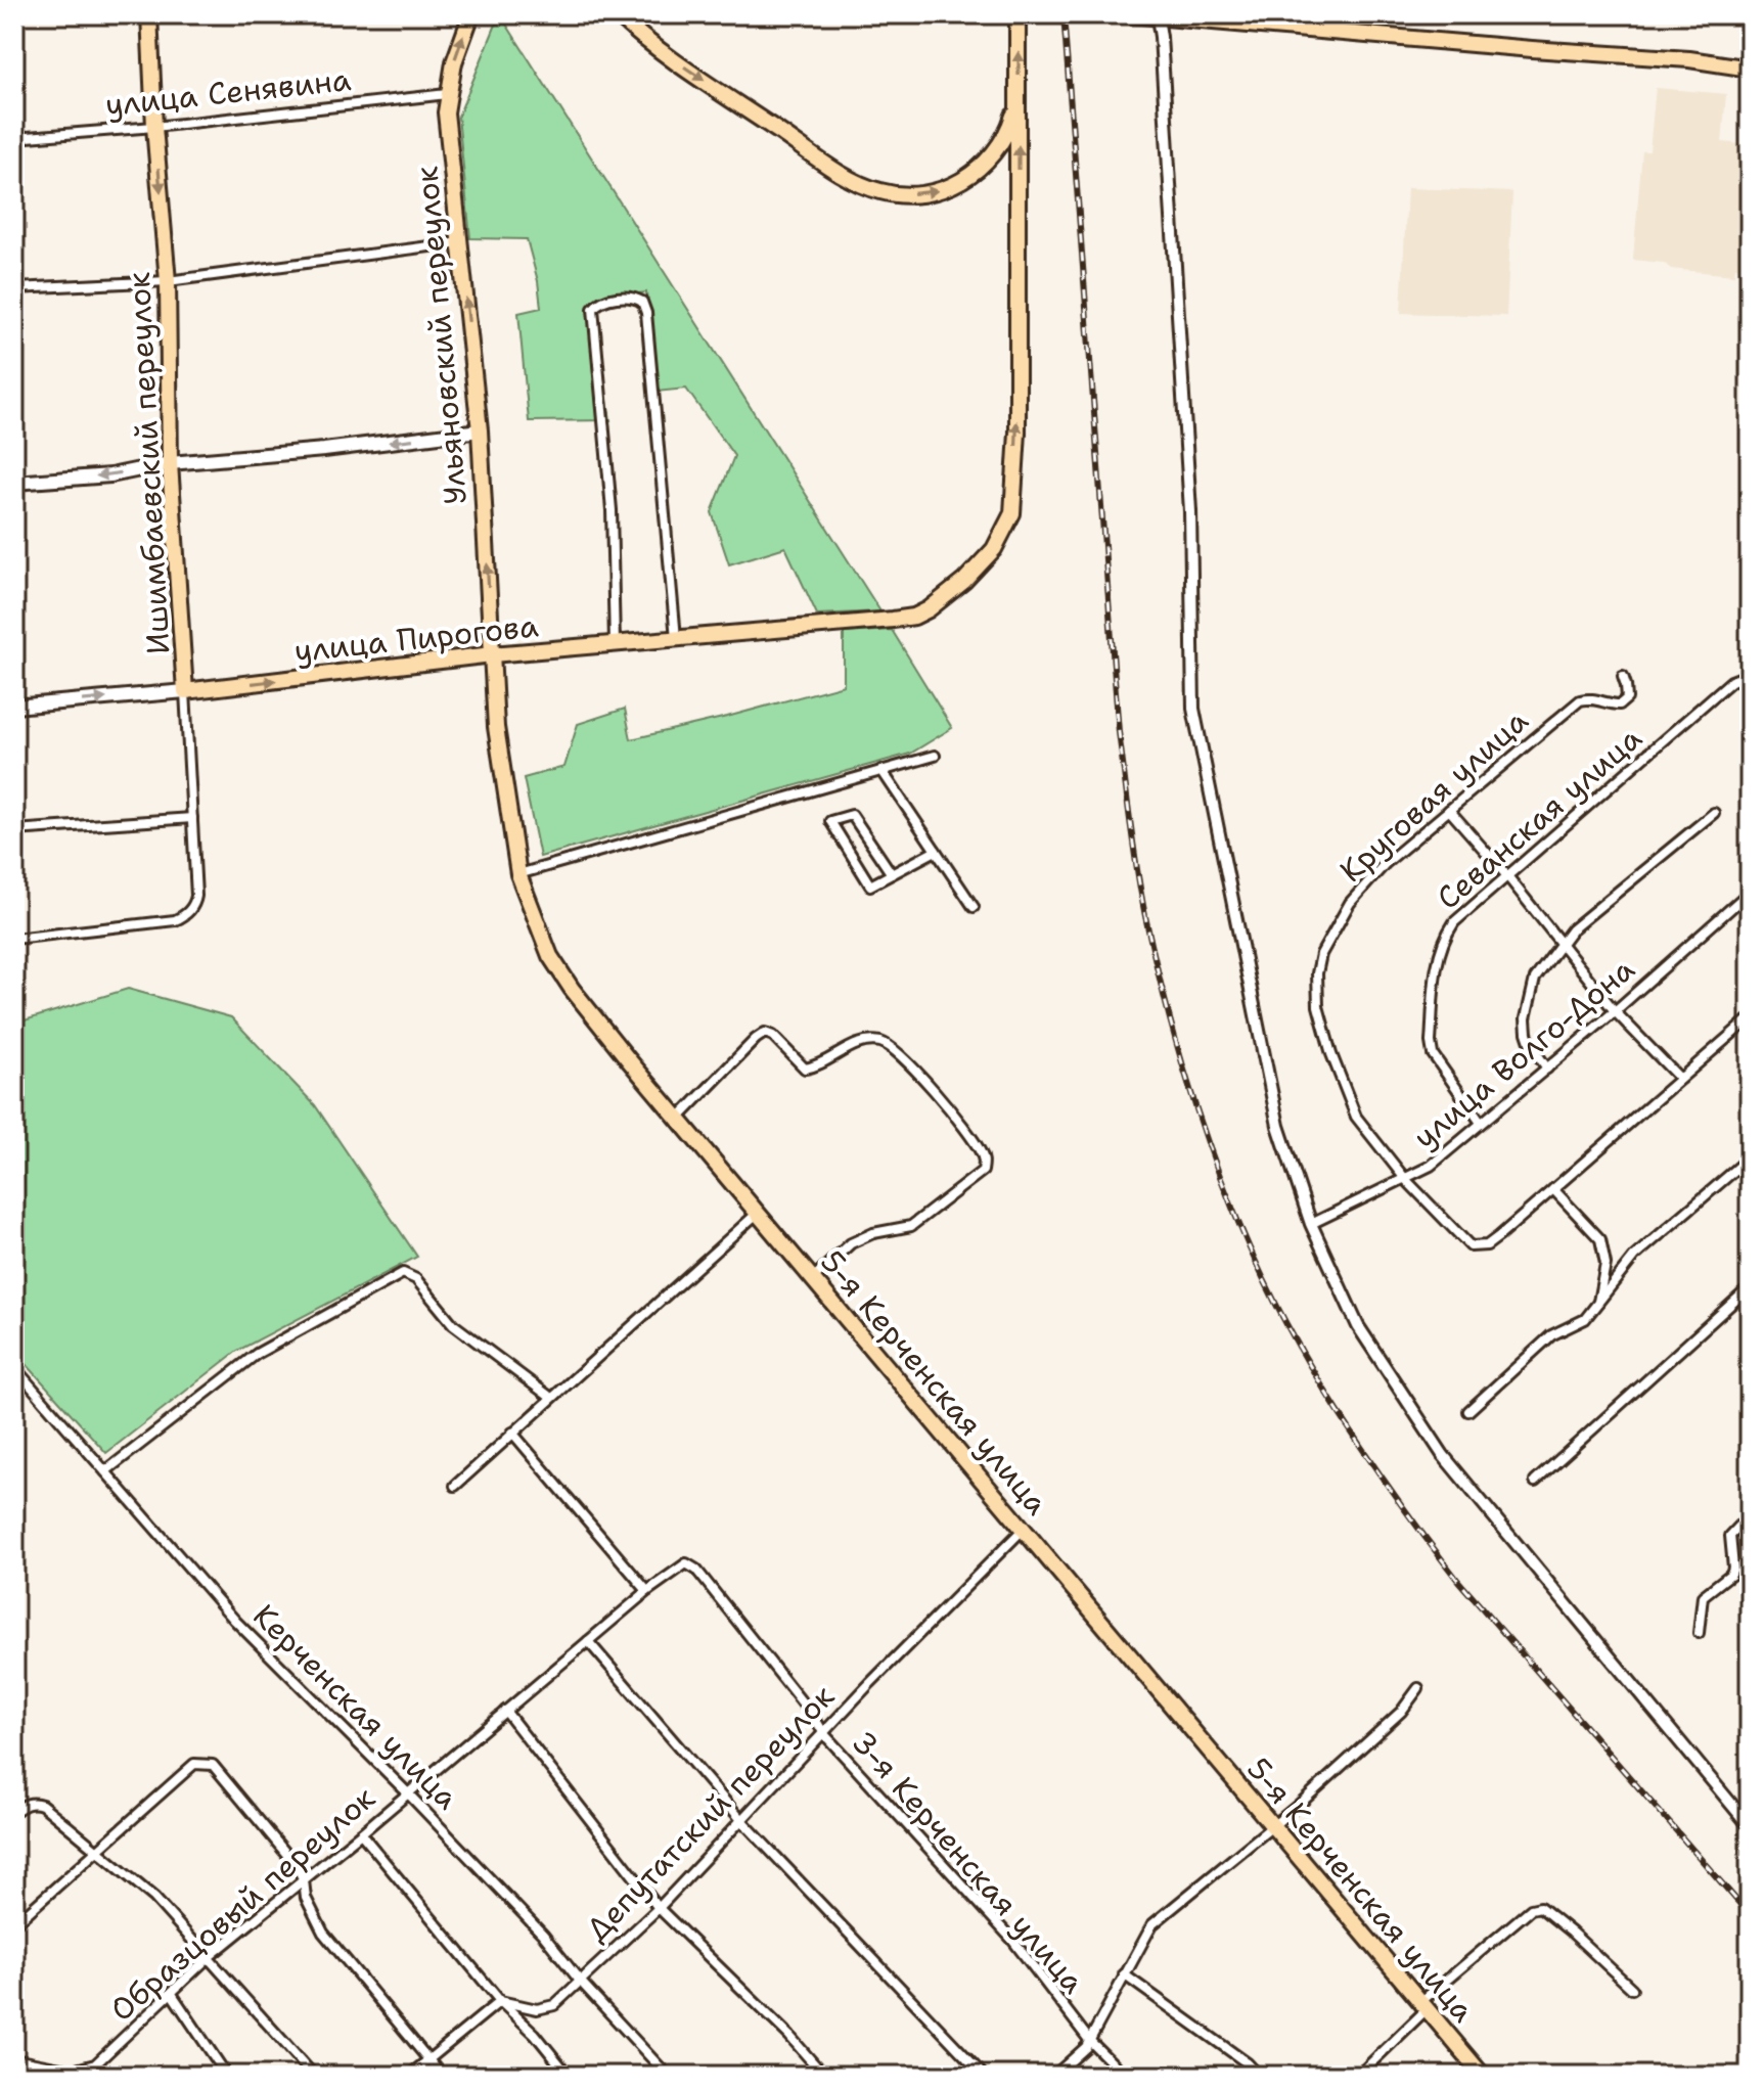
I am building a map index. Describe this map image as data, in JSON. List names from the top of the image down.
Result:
{
  "streets": {
    "main road": [
      "Ульяновский переулок",
      "Ишимбаевский переулок",
      "улица Пирогова",
      "5-я Керченская улица"
    ],
    "street": [
      "улица Сенявина",
      "Круговая улица",
      "Севанская улица",
      "улица Волго-Дона",
      "Керченская улица",
      "Депутатский переулок",
      "3-я Керченская улица",
      "Образцовый переулок"
    ]
  },
  "crossings": [
    ["улица Сенявина", "Ульяновский переулок"],
    ["улица Сенявина", "Ишимбаевский переулок"],
    ["Ульяновский переулок", "улица Пирогова"],
    ["Ульяновский переулок", "5-я Керченская улица"],
    ["Ишимбаевский переулок", "улица Пирогова"],
    ["улица Пирогова", "5-я Керченская улица"],
    ["Круговая улица", "улица Волго-Дона"],
    ["Севанская улица", "улица Волго-Дона"],
    ["5-я Керченская улица", "Депутатский переулок"],
    ["Керченская улица", "Депутатский переулок"],
    ["Керченская улица", "Образцовый переулок"],
    ["Депутатский переулок", "3-я Керченская улица"],
    ["3-я Керченская улица", "Образцовый переулок"]
  ],
  "one_way": ["Ульяновский переулок"]
}
